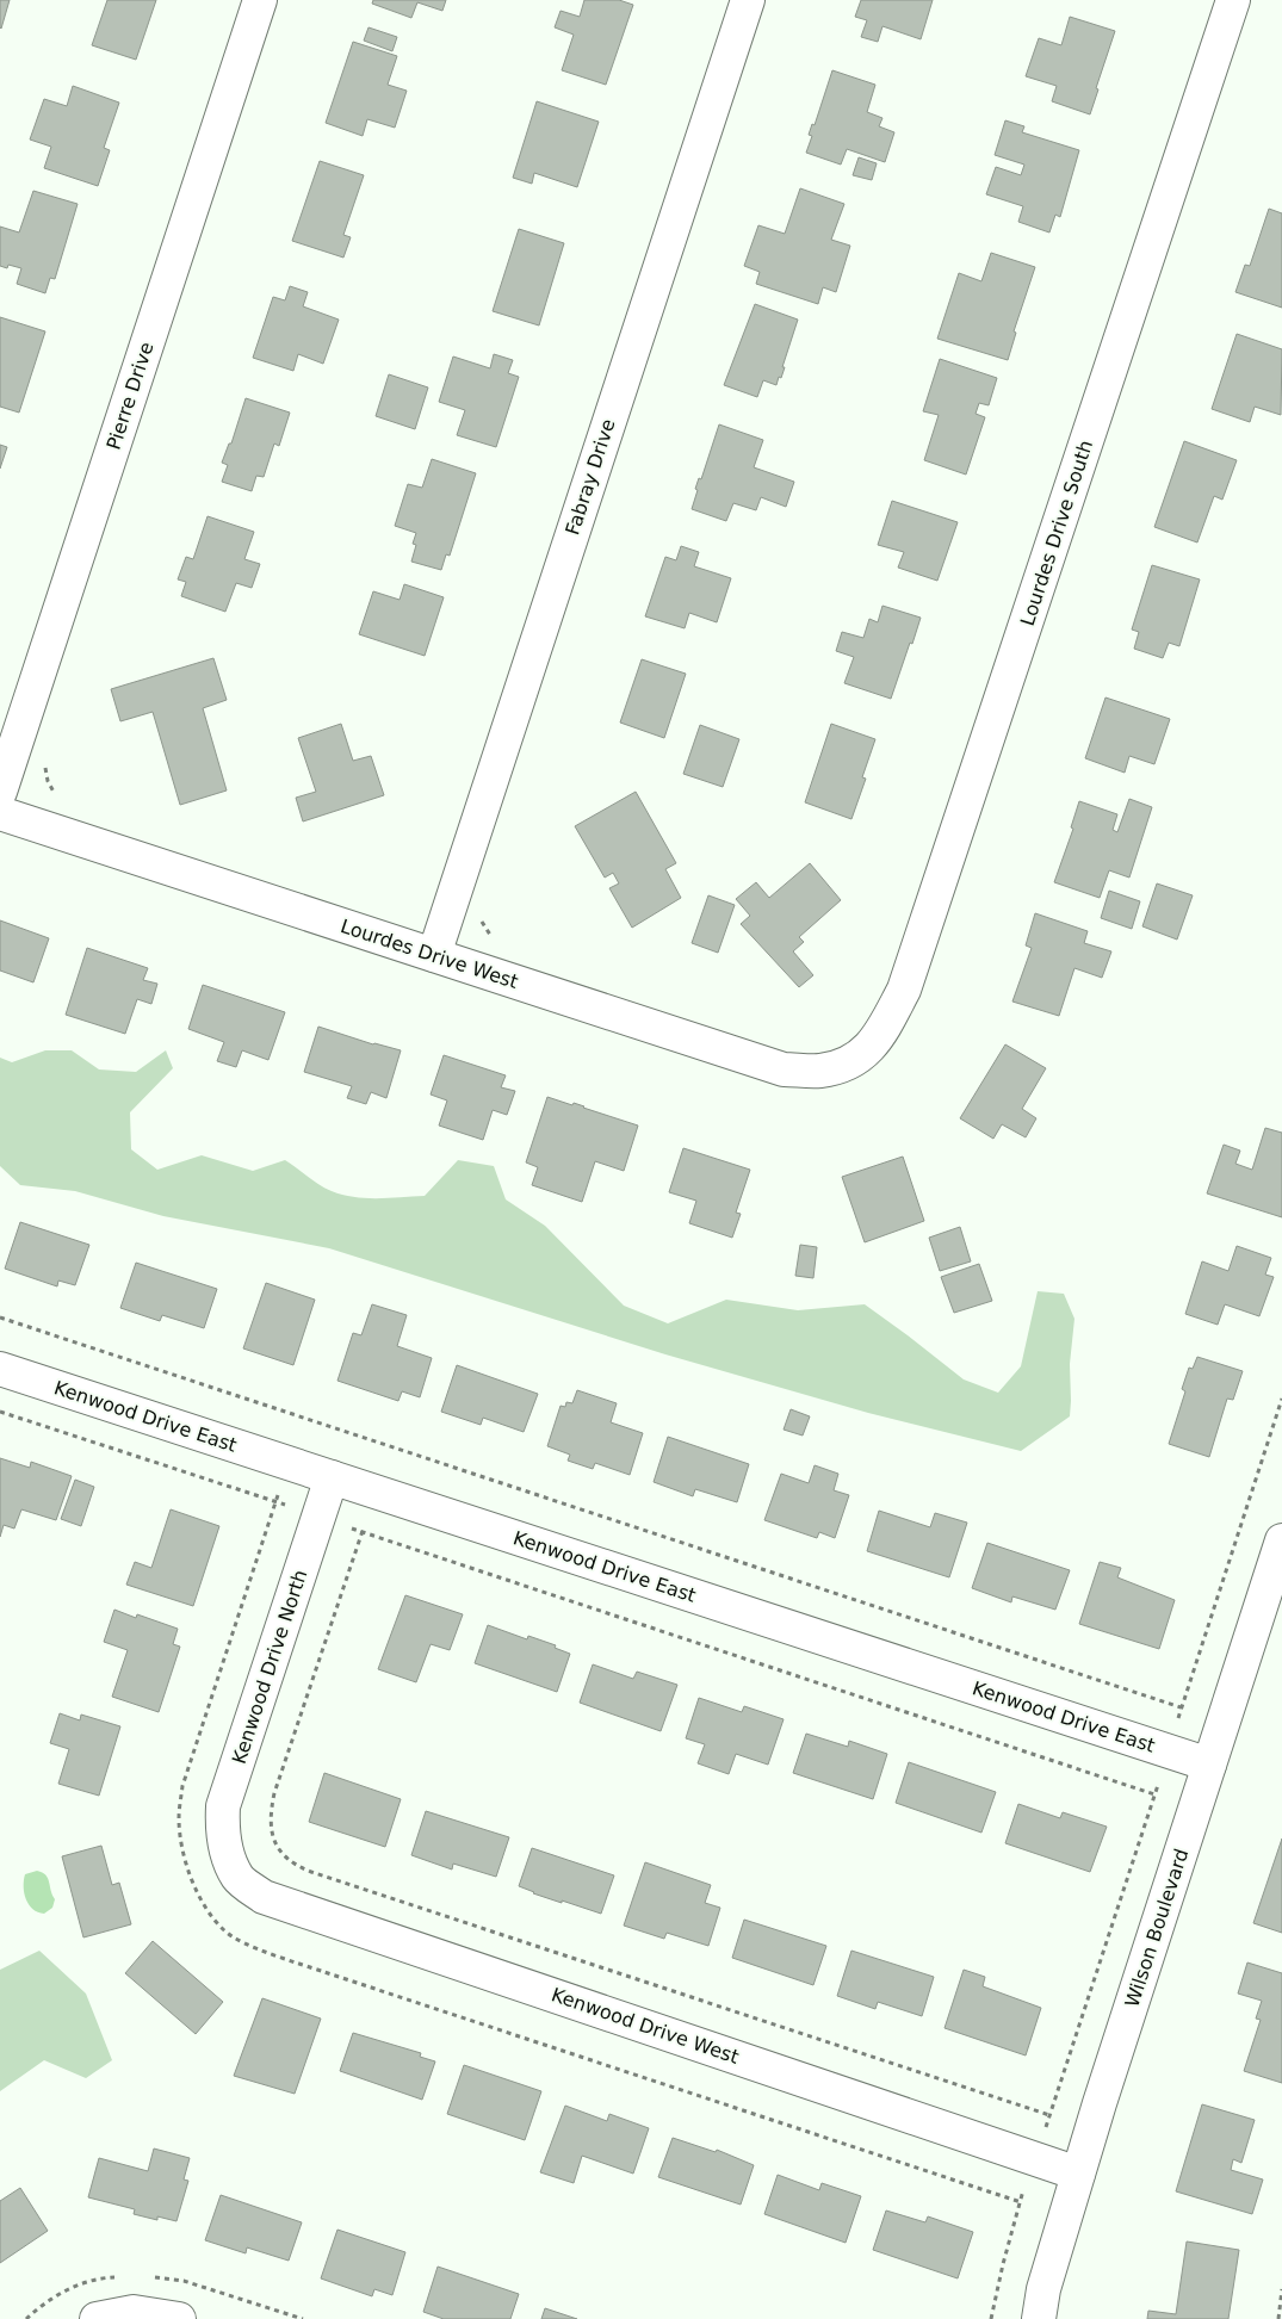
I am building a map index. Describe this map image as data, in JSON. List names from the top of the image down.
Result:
{
  "streets": {
    "street": [
      "Pierre Drive",
      "Fabray Drive",
      "Lourdes Drive South",
      "Lourdes Drive West",
      "Kenwood Drive East",
      "Kenwood Drive North",
      "Wilson Boulevard",
      "Kenwood Drive West"
    ]
  },
  "crossings": [
    ["Fabray Drive", "Lourdes Drive West"],
    ["Lourdes Drive South", "Lourdes Drive West"],
    ["Kenwood Drive East", "Kenwood Drive North"],
    ["Kenwood Drive East", "Wilson Boulevard"],
    ["Kenwood Drive North", "Kenwood Drive West"],
    ["Wilson Boulevard", "Kenwood Drive West"]
  ]
}
